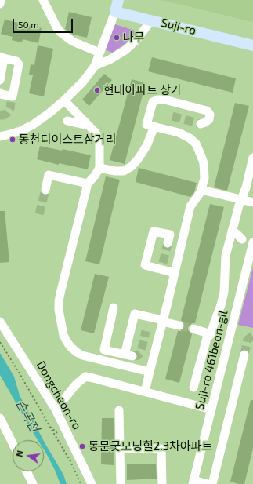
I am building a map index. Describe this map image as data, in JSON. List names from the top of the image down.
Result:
{
  "streets": {
    "main road": ["Suji-ro"],
    "street": ["Suji-ro 461beon-gil", "Dongcheon-ro"]
  },
  "water": ["손곡천"],
  "places": [
    "나무",
    "현대아파트 상가",
    "동천디이스트삼거리",
    "동문굿모닝힐2.3차아파트"
  ],
  "scale_bar": "50 m",
  "north": "left"
}
